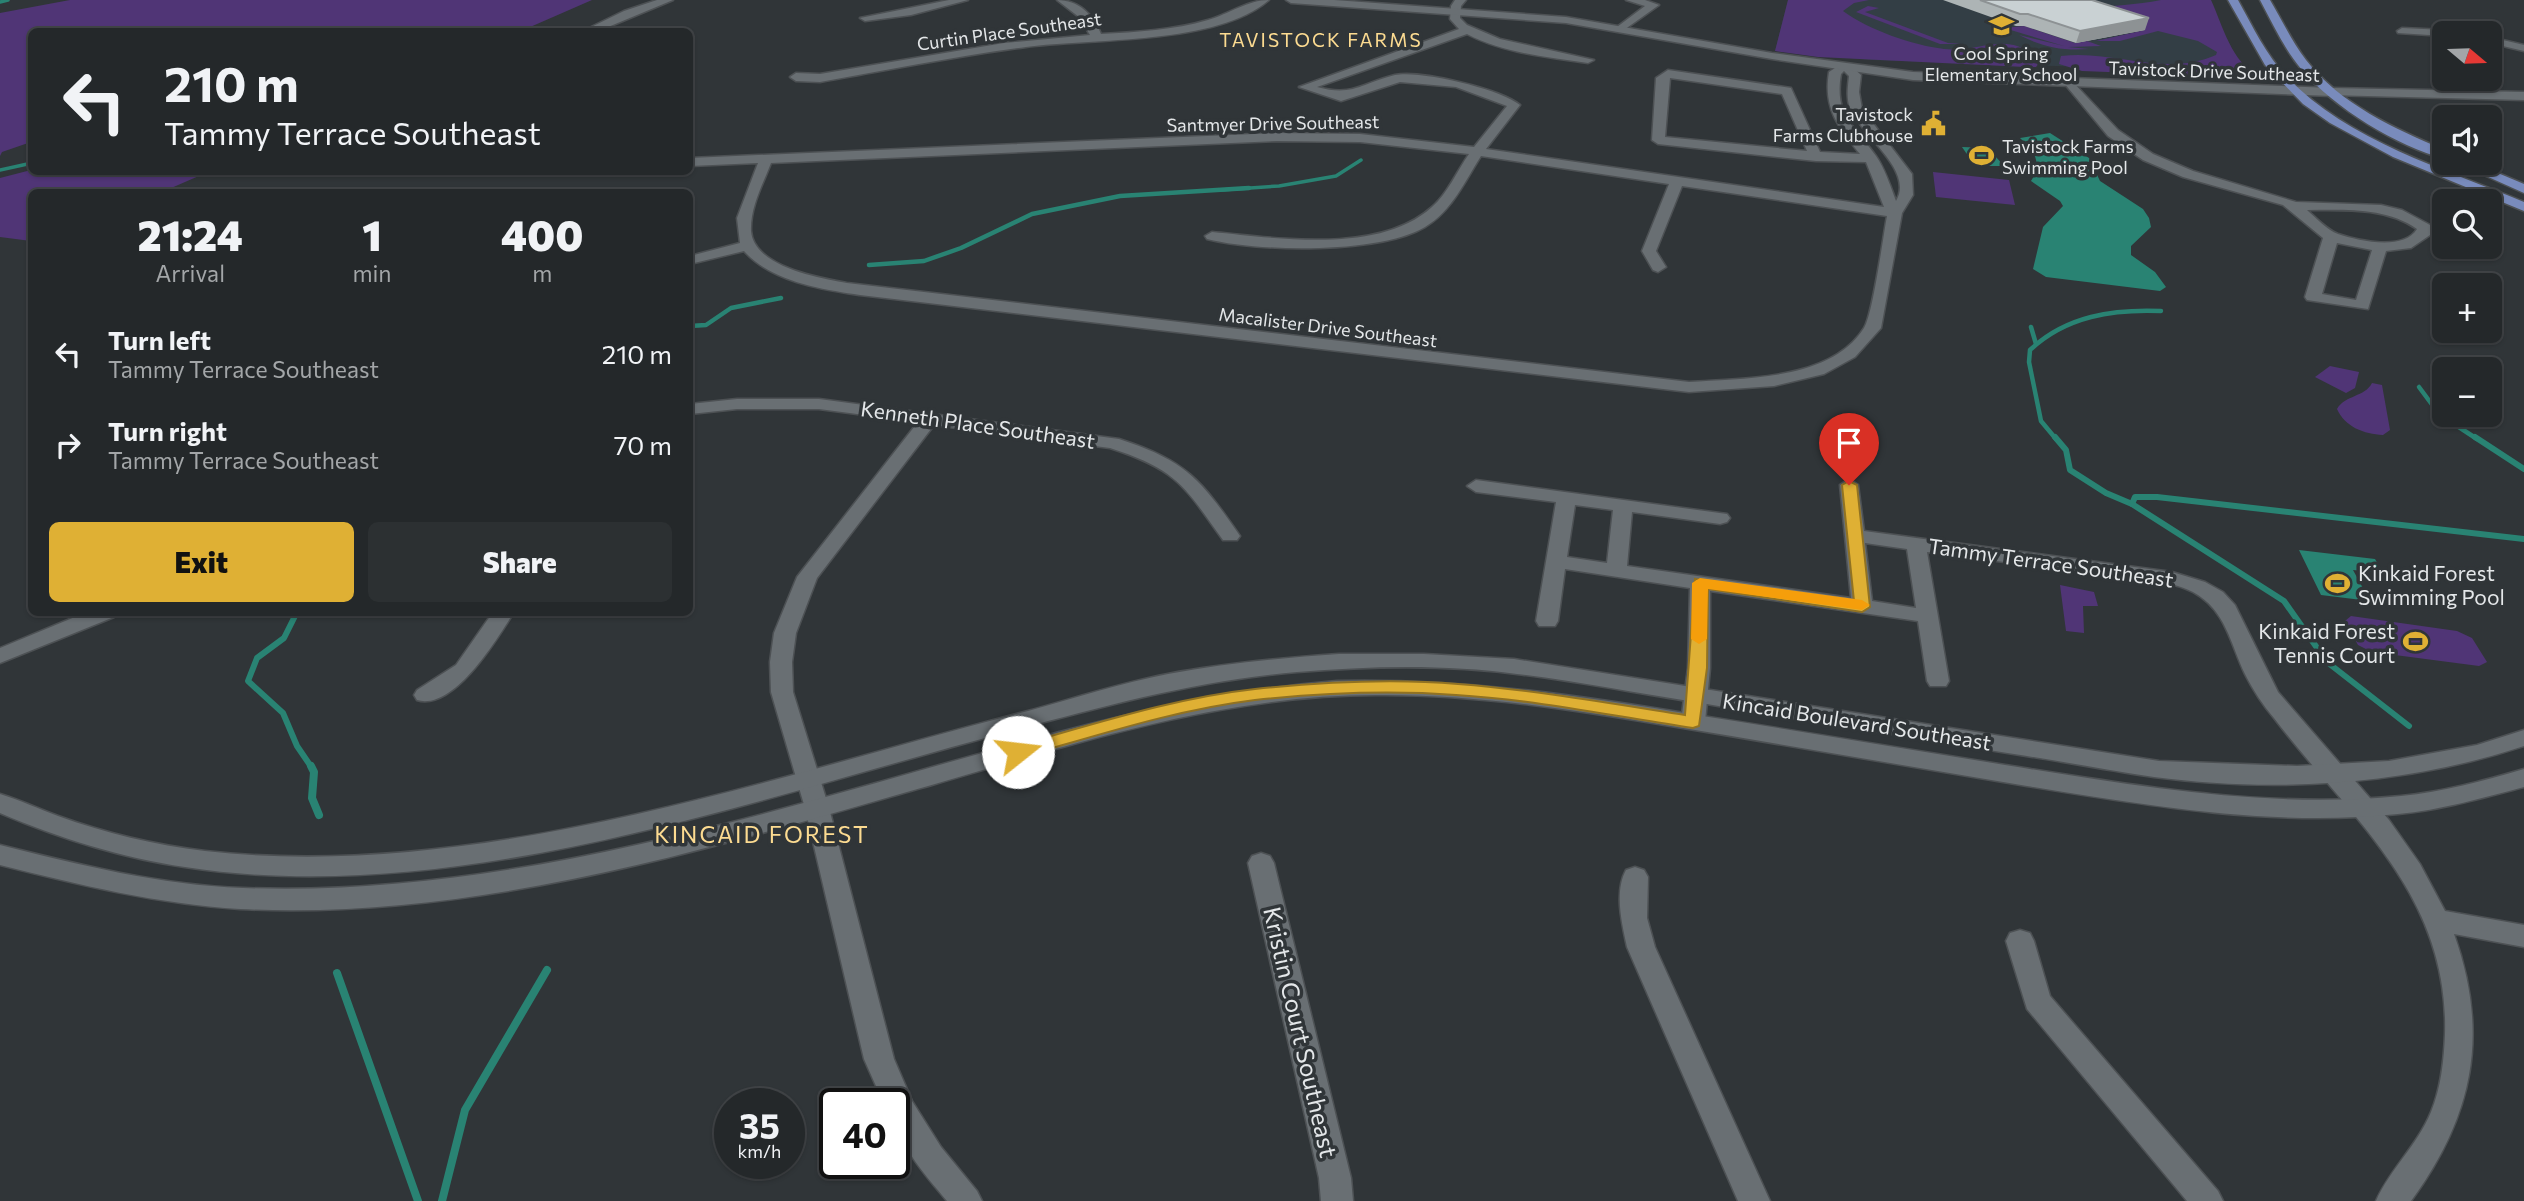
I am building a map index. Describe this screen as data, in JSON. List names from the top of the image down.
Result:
{
  "streets": {
    "street": [
      "Curtin Place Southeast",
      "Tavistock Drive Southeast",
      "Santmyer Drive Southeast",
      "Macalister Drive Southeast",
      "Kenneth Place Southeast",
      "Tammy Terrace Southeast",
      "Kincaid Boulevard Southeast",
      "Kristin Court Southeast"
    ]
  },
  "crossings": [
    ["Tavistock Drive Southeast", "Macalister Drive Southeast"],
    ["Santmyer Drive Southeast", "Macalister Drive Southeast"],
    ["Tammy Terrace Southeast", "Kincaid Boulevard Southeast"]
  ],
  "districts": ["TAVISTOCK FARMS", "KINCAID FOREST"],
  "places": {
    "school or university": ["Cool Spring Elementary School"],
    "public building": ["Tavistock Farms Clubhouse"],
    "sports": ["Tavistock Farms Swimming Pool", "Kinkaid Forest Swimming Pool", "Kinkaid Forest Tennis Court"]
  },
  "north": "right",
  "page": {
    "map_buttons": ["+", "−"],
    "turn": ["210 m", "Tammy Terrace Southeast"],
    "eta": [
      "21:24",
      "Arrival",
      "1",
      "min",
      "400",
      "m"
    ],
    "list": [
      {
        "name": "Turn left",
        "note": "Tammy Terrace Southeast",
        "value": "210 m"
      },
      {
        "name": "Turn right",
        "note": "Tammy Terrace Southeast",
        "value": "70 m"
      }
    ],
    "buttons": ["Exit", "Share"],
    "speed": "35 km/h",
    "limit": "40"
  }
}
